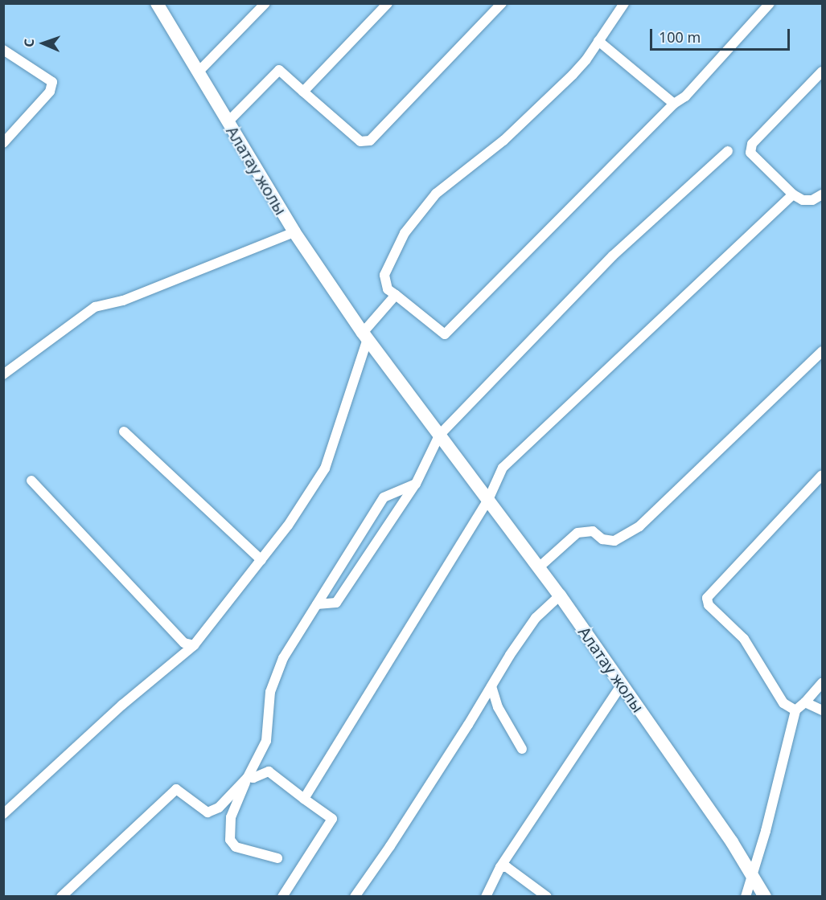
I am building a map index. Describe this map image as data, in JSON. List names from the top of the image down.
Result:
{
  "streets": {
    "main road": ["Алатау жолы"]
  },
  "scale_bar": "100 m",
  "north": "left"
}
